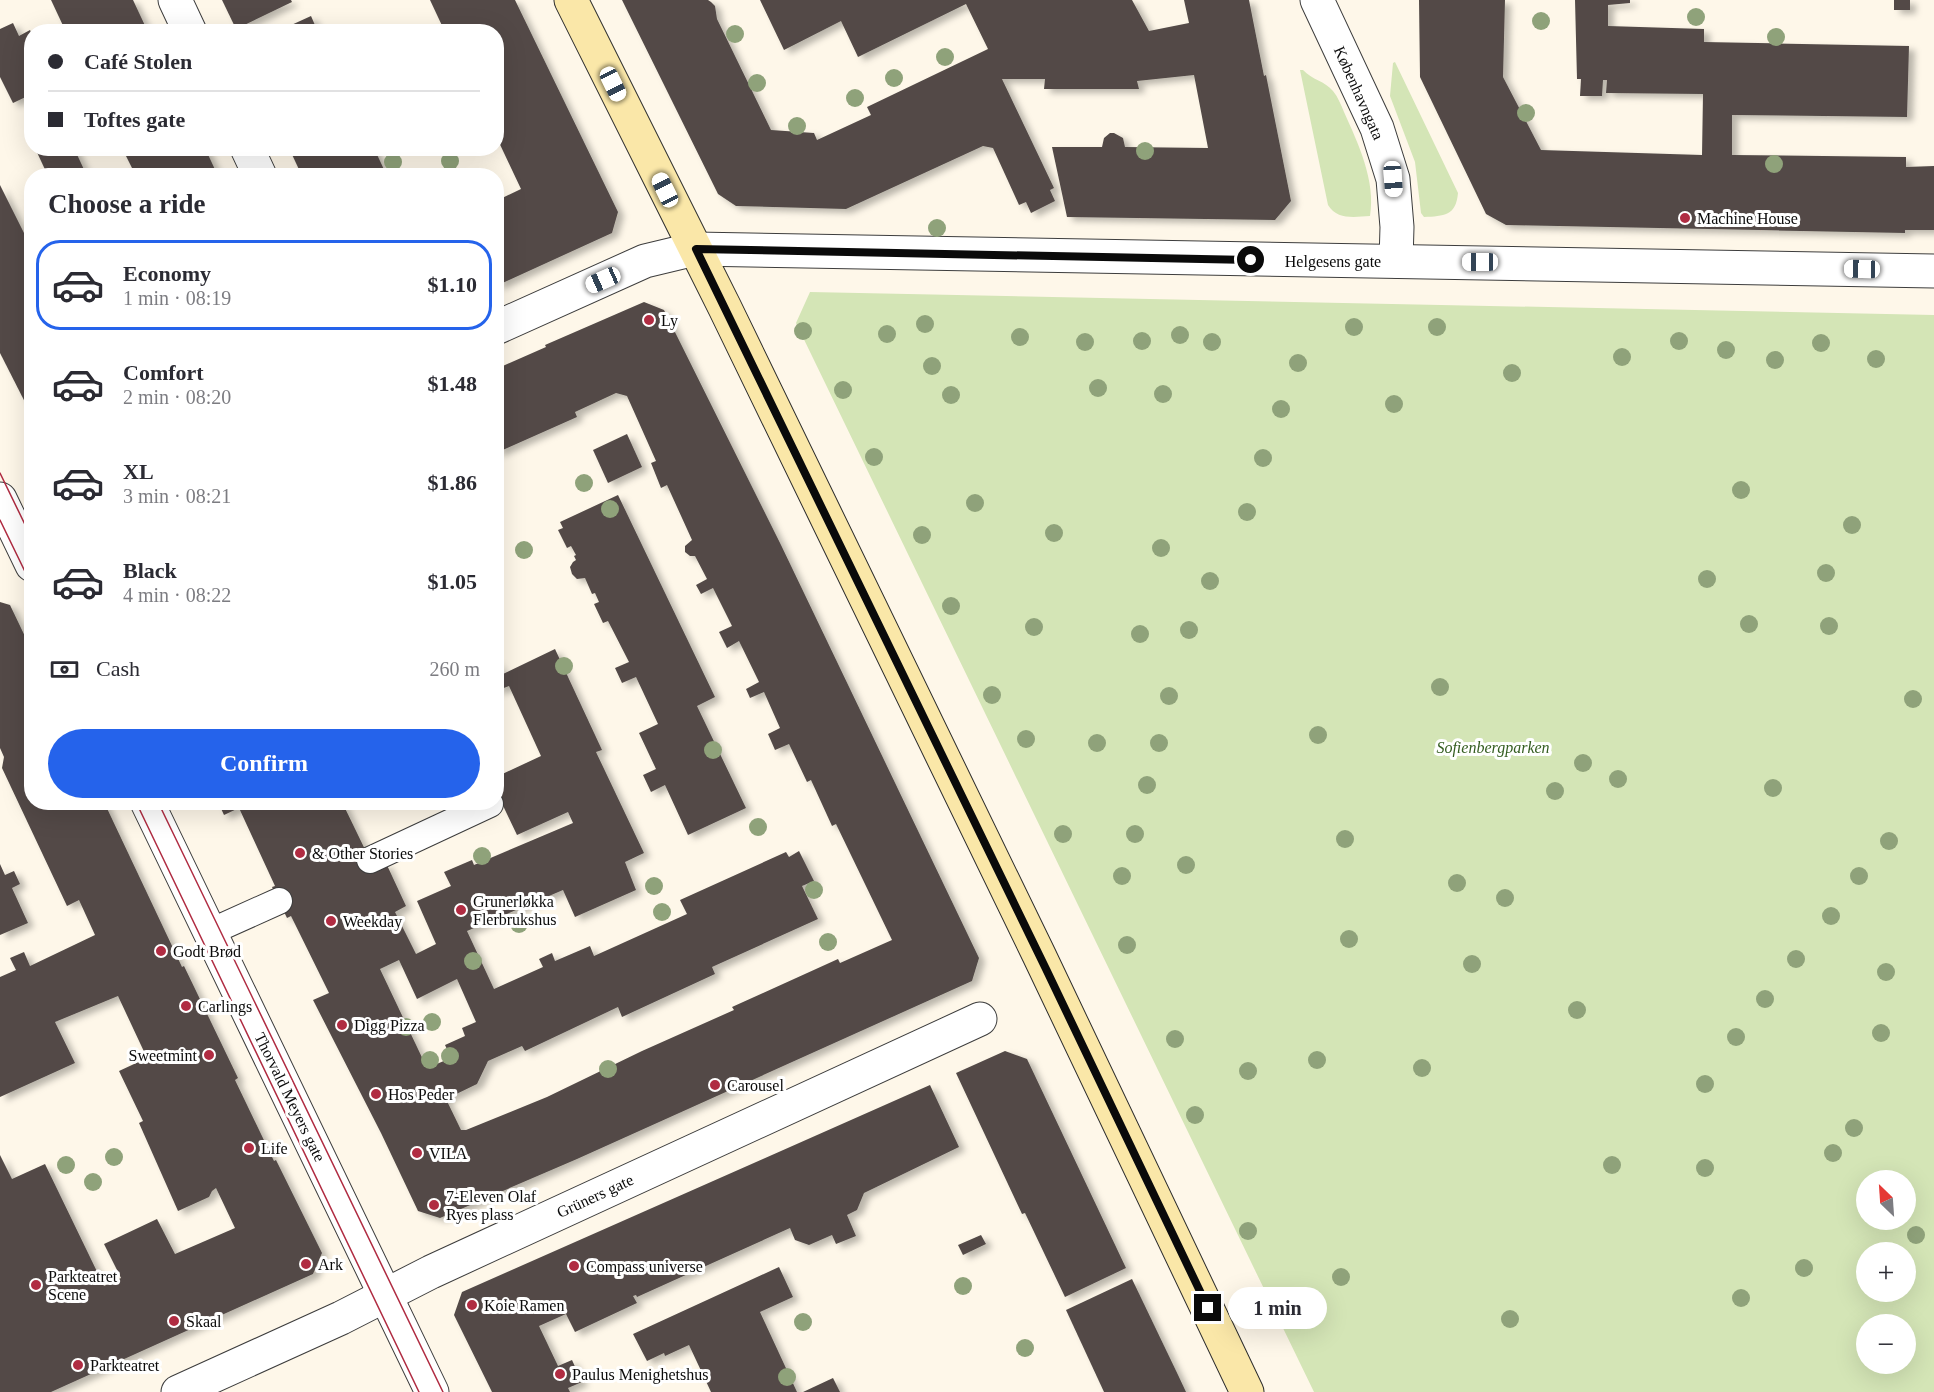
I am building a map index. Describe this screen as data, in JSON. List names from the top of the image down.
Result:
{
  "streets": {
    "street": [
      "Københavngata",
      "Helgesens gate",
      "Thorvald Meyers gate",
      "Grüners gate"
    ]
  },
  "crossings": [
    ["Københavngata", "Helgesens gate"],
    ["Thorvald Meyers gate", "Grüners gate"]
  ],
  "parks": ["Sofienbergparken"],
  "places": [
    "Machine House",
    "Ly",
    "& Other Stories",
    "Grunerløkka Flerbrukshus",
    "Weekday",
    "Godt Brød",
    "Carlings",
    "Digg Pizza",
    "Sweetmint",
    "Carousel",
    "Hos Peder",
    "Life",
    "VILA",
    "7-Eleven Olaf Ryes plass",
    "Ark",
    "Compass universe",
    "Parkteatret Scene",
    "Koie Ramen",
    "Skaal",
    "Parkteatret",
    "Paulus Menighetshus"
  ],
  "north": "top left",
  "page": {
    "banner": ["Café Stolen", "Toftes gate"],
    "heading": "Choose a ride",
    "list": [
      {
        "name": "Economy",
        "note": "1 min · 08:19",
        "value": "$1.10"
      },
      {
        "name": "Comfort",
        "note": "2 min · 08:20",
        "value": "$1.48"
      },
      {
        "name": "XL",
        "note": "3 min · 08:21",
        "value": "$1.86"
      },
      {
        "name": "Black",
        "note": "4 min · 08:22",
        "value": "$1.05"
      }
    ],
    "pay": ["Cash", "260 m"],
    "buttons": "Confirm",
    "map_buttons": ["+", "−"],
    "bubble": "1 min"
  }
}
